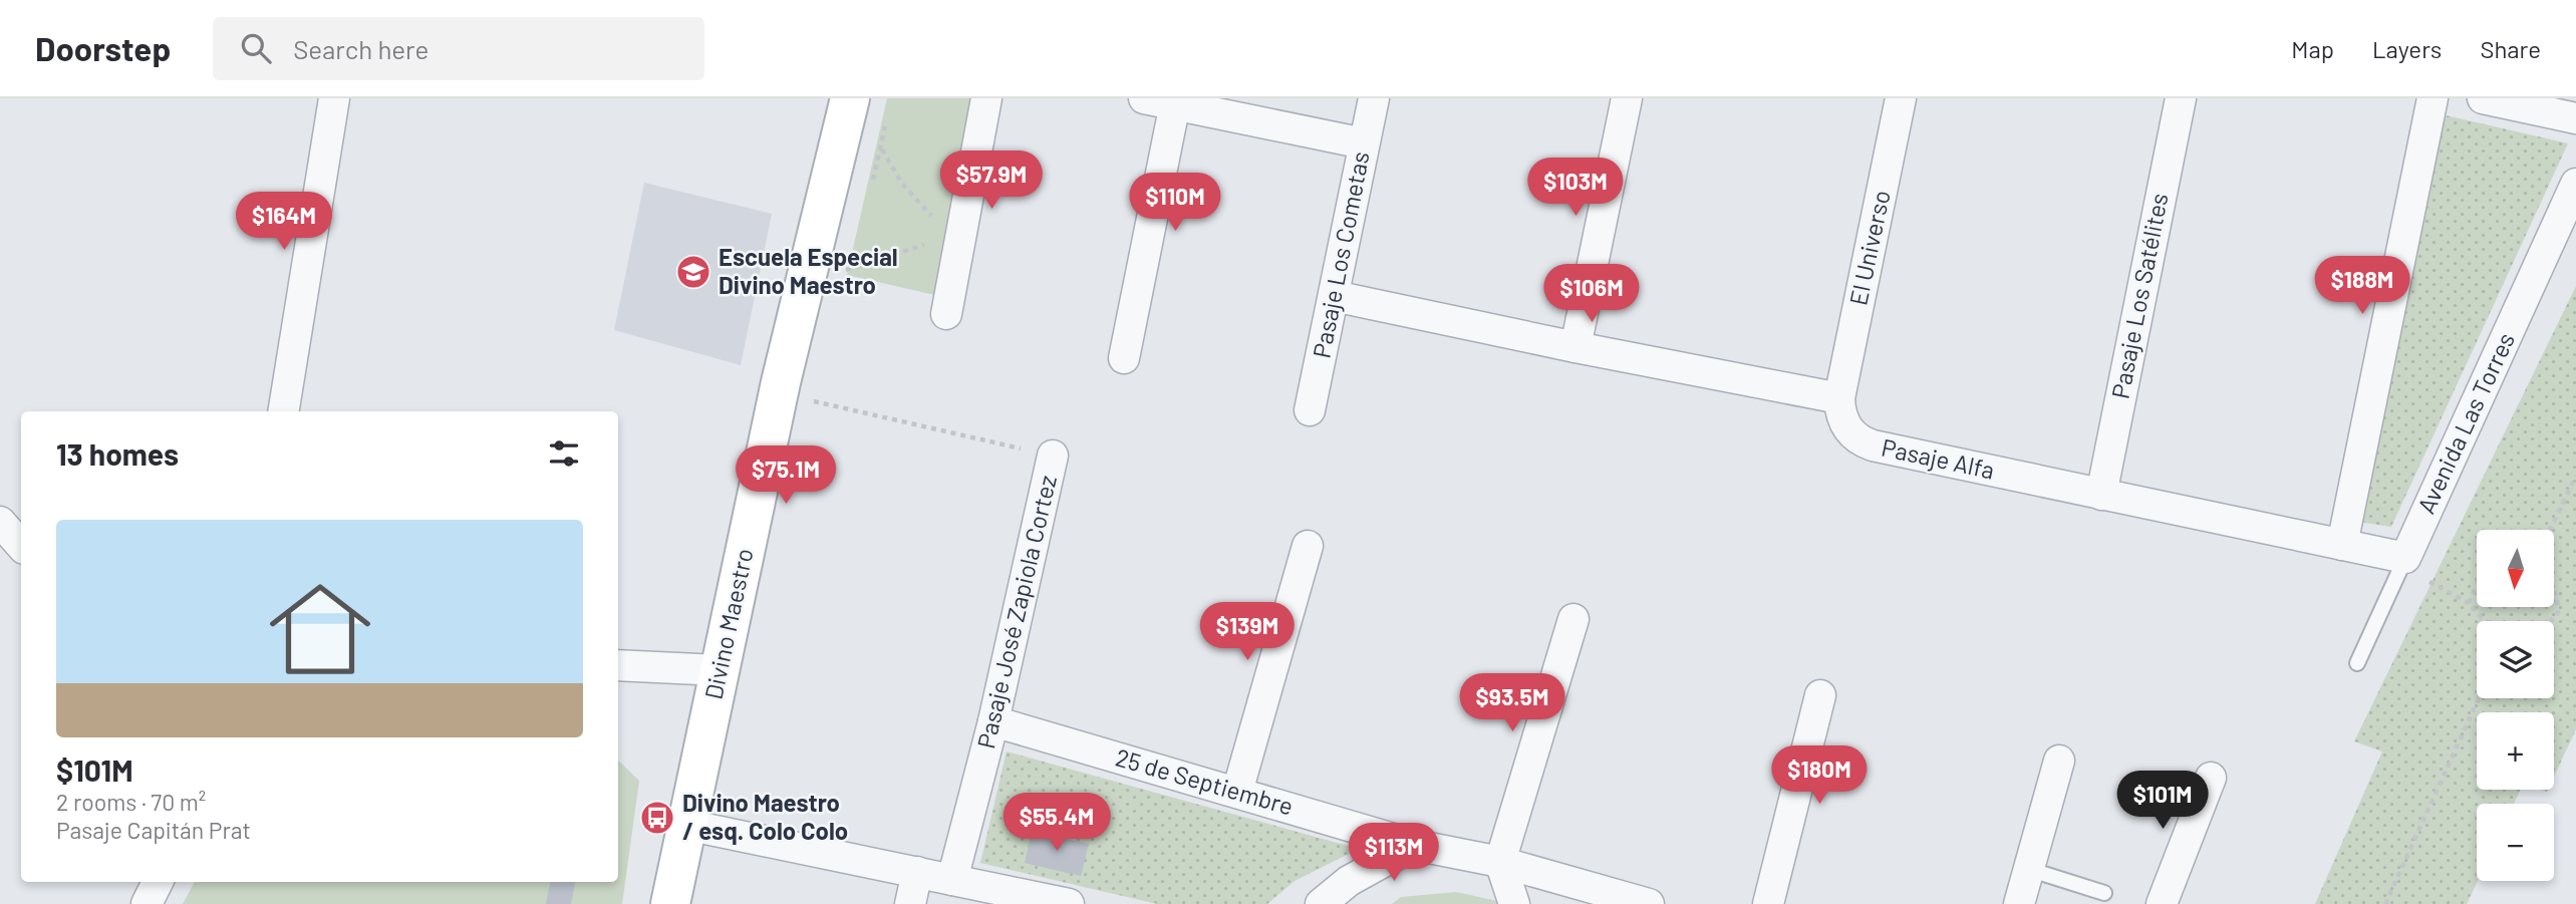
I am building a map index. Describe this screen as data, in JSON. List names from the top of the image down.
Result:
{
  "streets": {
    "street": [
      "El Universo",
      "Pasaje Los Cometas",
      "Pasaje Los Satélites",
      "Avenida Las Torres",
      "Pasaje Alfa",
      "Pasaje José Zapiola Cortez",
      "Divino Maestro",
      "25 de Septiembre"
    ]
  },
  "crossings": [
    ["El Universo", "Pasaje Alfa"],
    ["Pasaje Los Satélites", "Pasaje Alfa"],
    ["Avenida Las Torres", "Pasaje Alfa"],
    ["Pasaje José Zapiola Cortez", "Divino Maestro"],
    ["Pasaje José Zapiola Cortez", "25 de Septiembre"]
  ],
  "places": {
    "school or university": ["Escuela Especial Divino Maestro"],
    "bus stop": ["Divino Maestro / esq. Colo Colo"]
  },
  "north": "bottom",
  "page": {
    "header": "Doorstep",
    "search": "Search here",
    "nav": ["Map", "Layers", "Share"],
    "price": [
      "$57.9M",
      "$103M",
      "$110M",
      "$164M",
      "$188M",
      "$106M",
      "$75.1M",
      "$139M",
      "$93.5M",
      "$180M",
      "$101M",
      "$55.4M",
      "$113M"
    ],
    "heading": "13 homes",
    "list": [
      {
        "name": "$101M",
        "note": "2 rooms · 70 m² · Pasaje Capitán Prat"
      }
    ],
    "map_buttons": ["+", "−"]
  }
}
